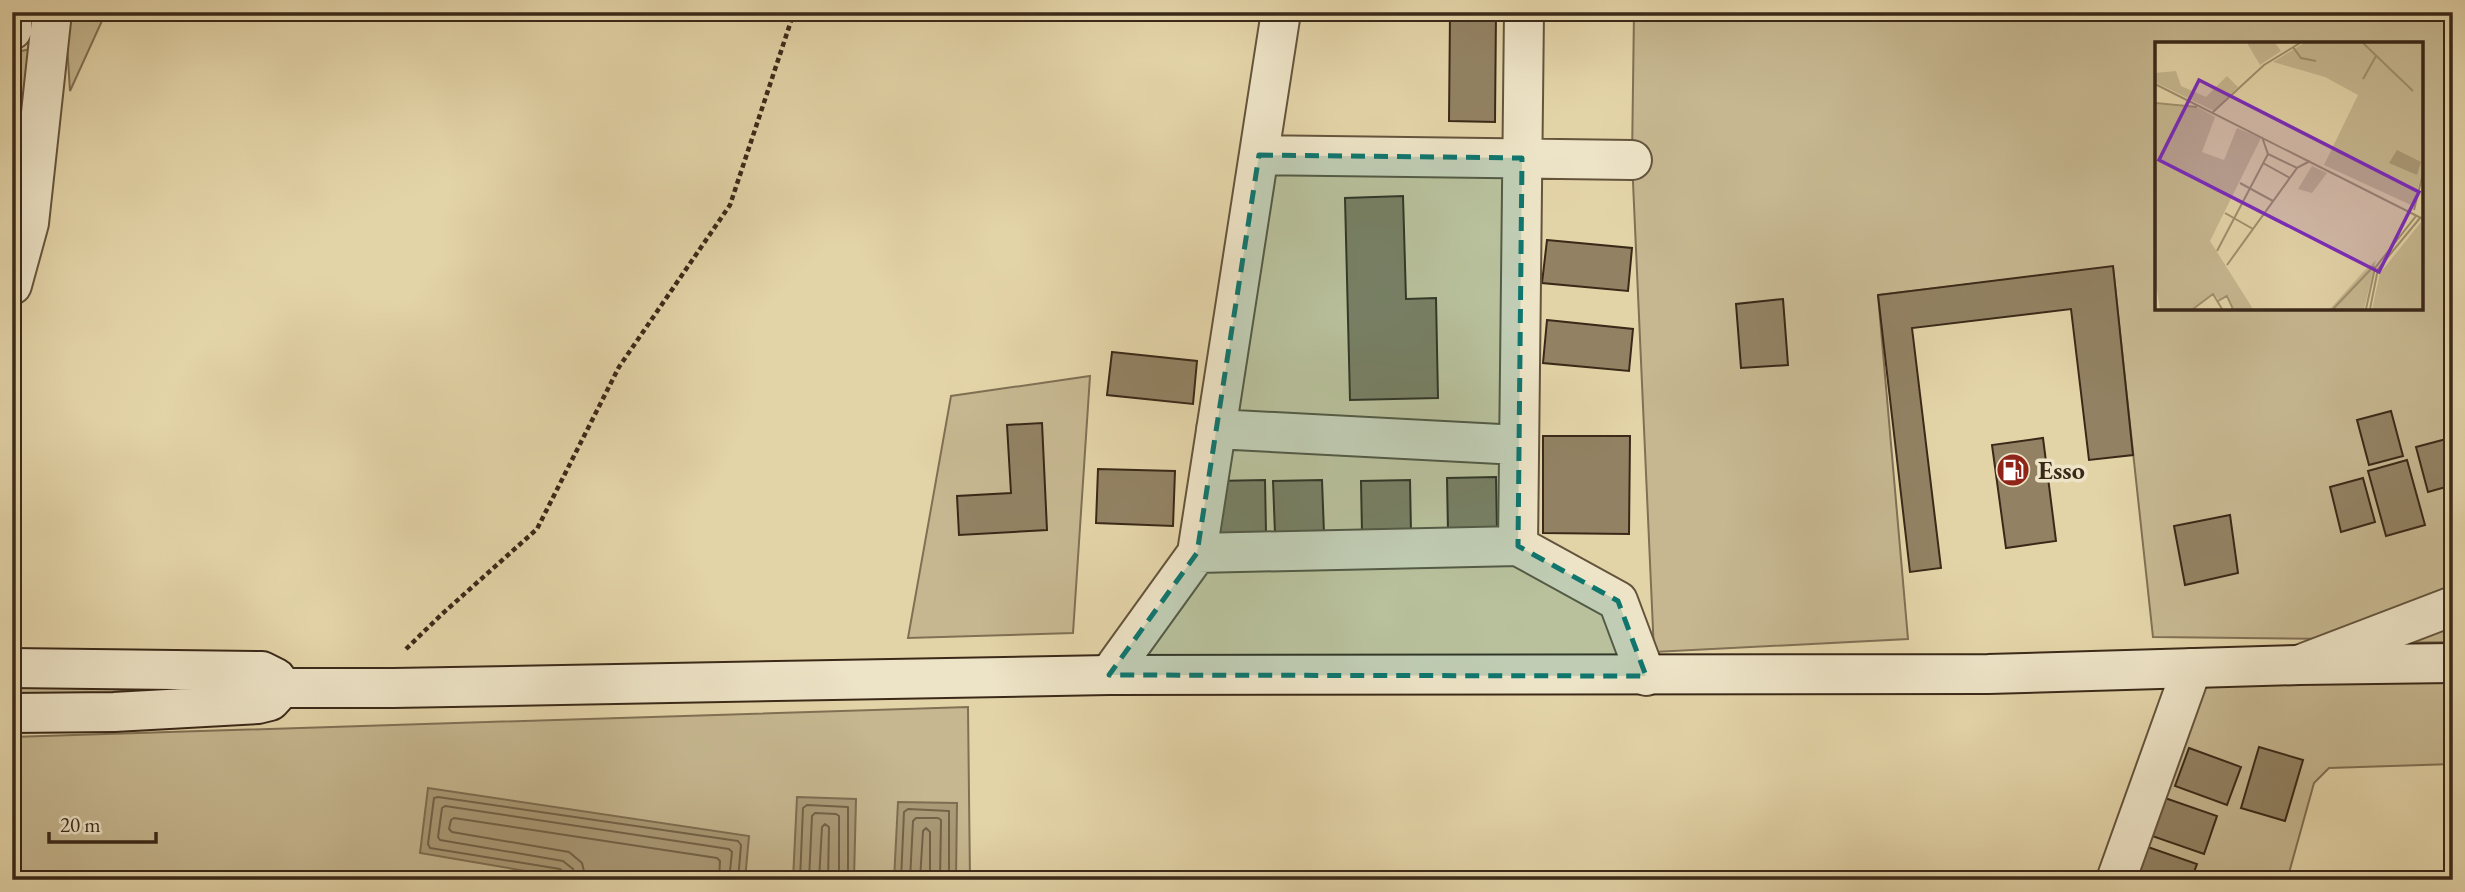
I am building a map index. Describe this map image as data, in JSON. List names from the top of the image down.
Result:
{
  "places": {
    "fuel station": ["Esso"]
  },
  "scale_bar": "20 m"
}
